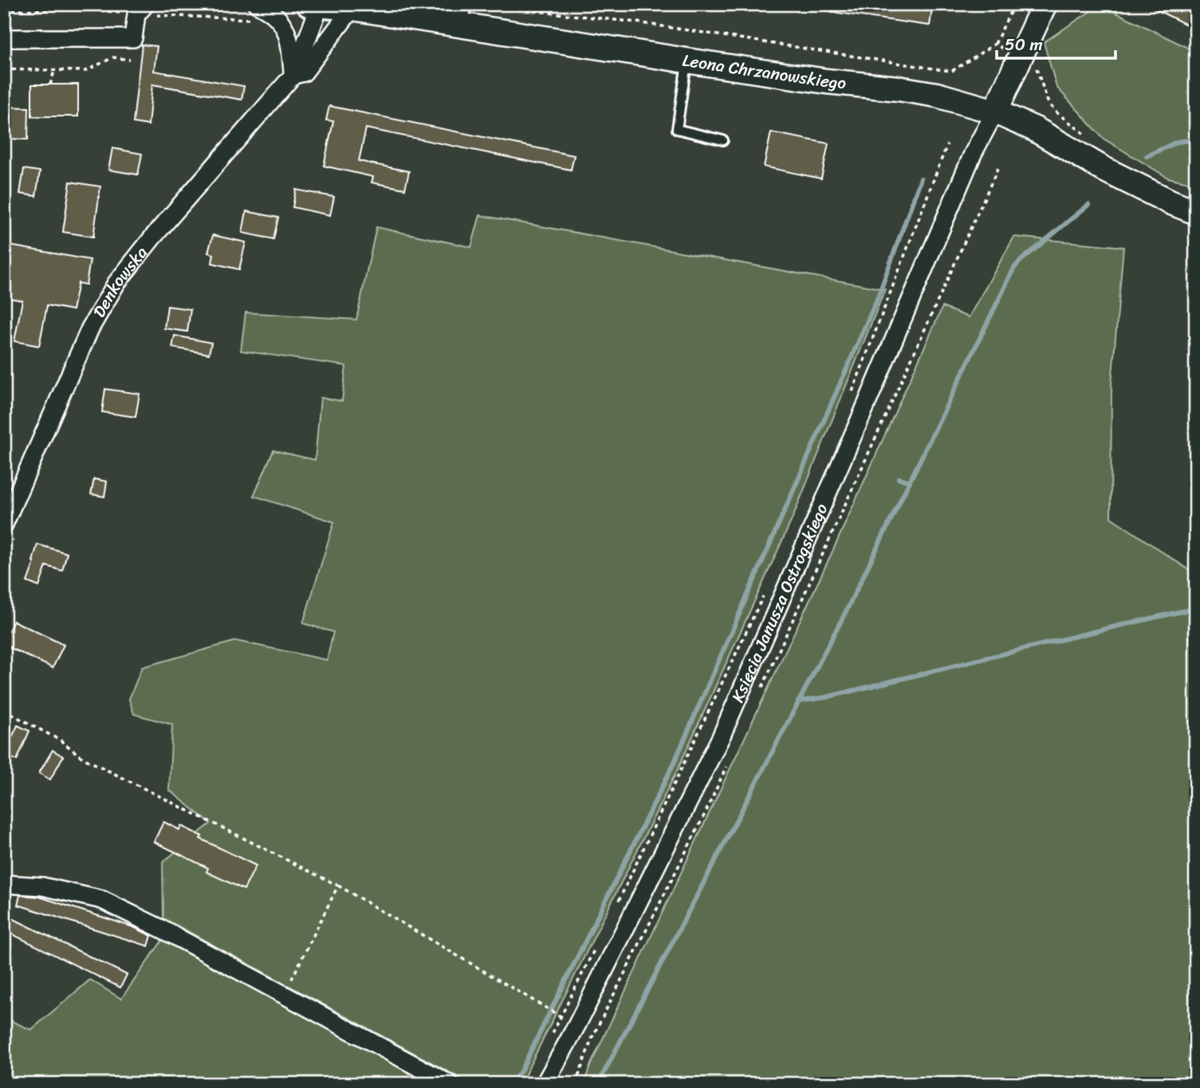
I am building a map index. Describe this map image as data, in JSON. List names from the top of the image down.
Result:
{
  "streets": {
    "street": ["Leona Chrzanowskiego", "Denkowska", "Księcia Janusza Ostrogskiego"]
  },
  "crossings": [
    ["Leona Chrzanowskiego", "Denkowska"],
    ["Leona Chrzanowskiego", "Księcia Janusza Ostrogskiego"]
  ],
  "scale_bar": "50 m"
}
